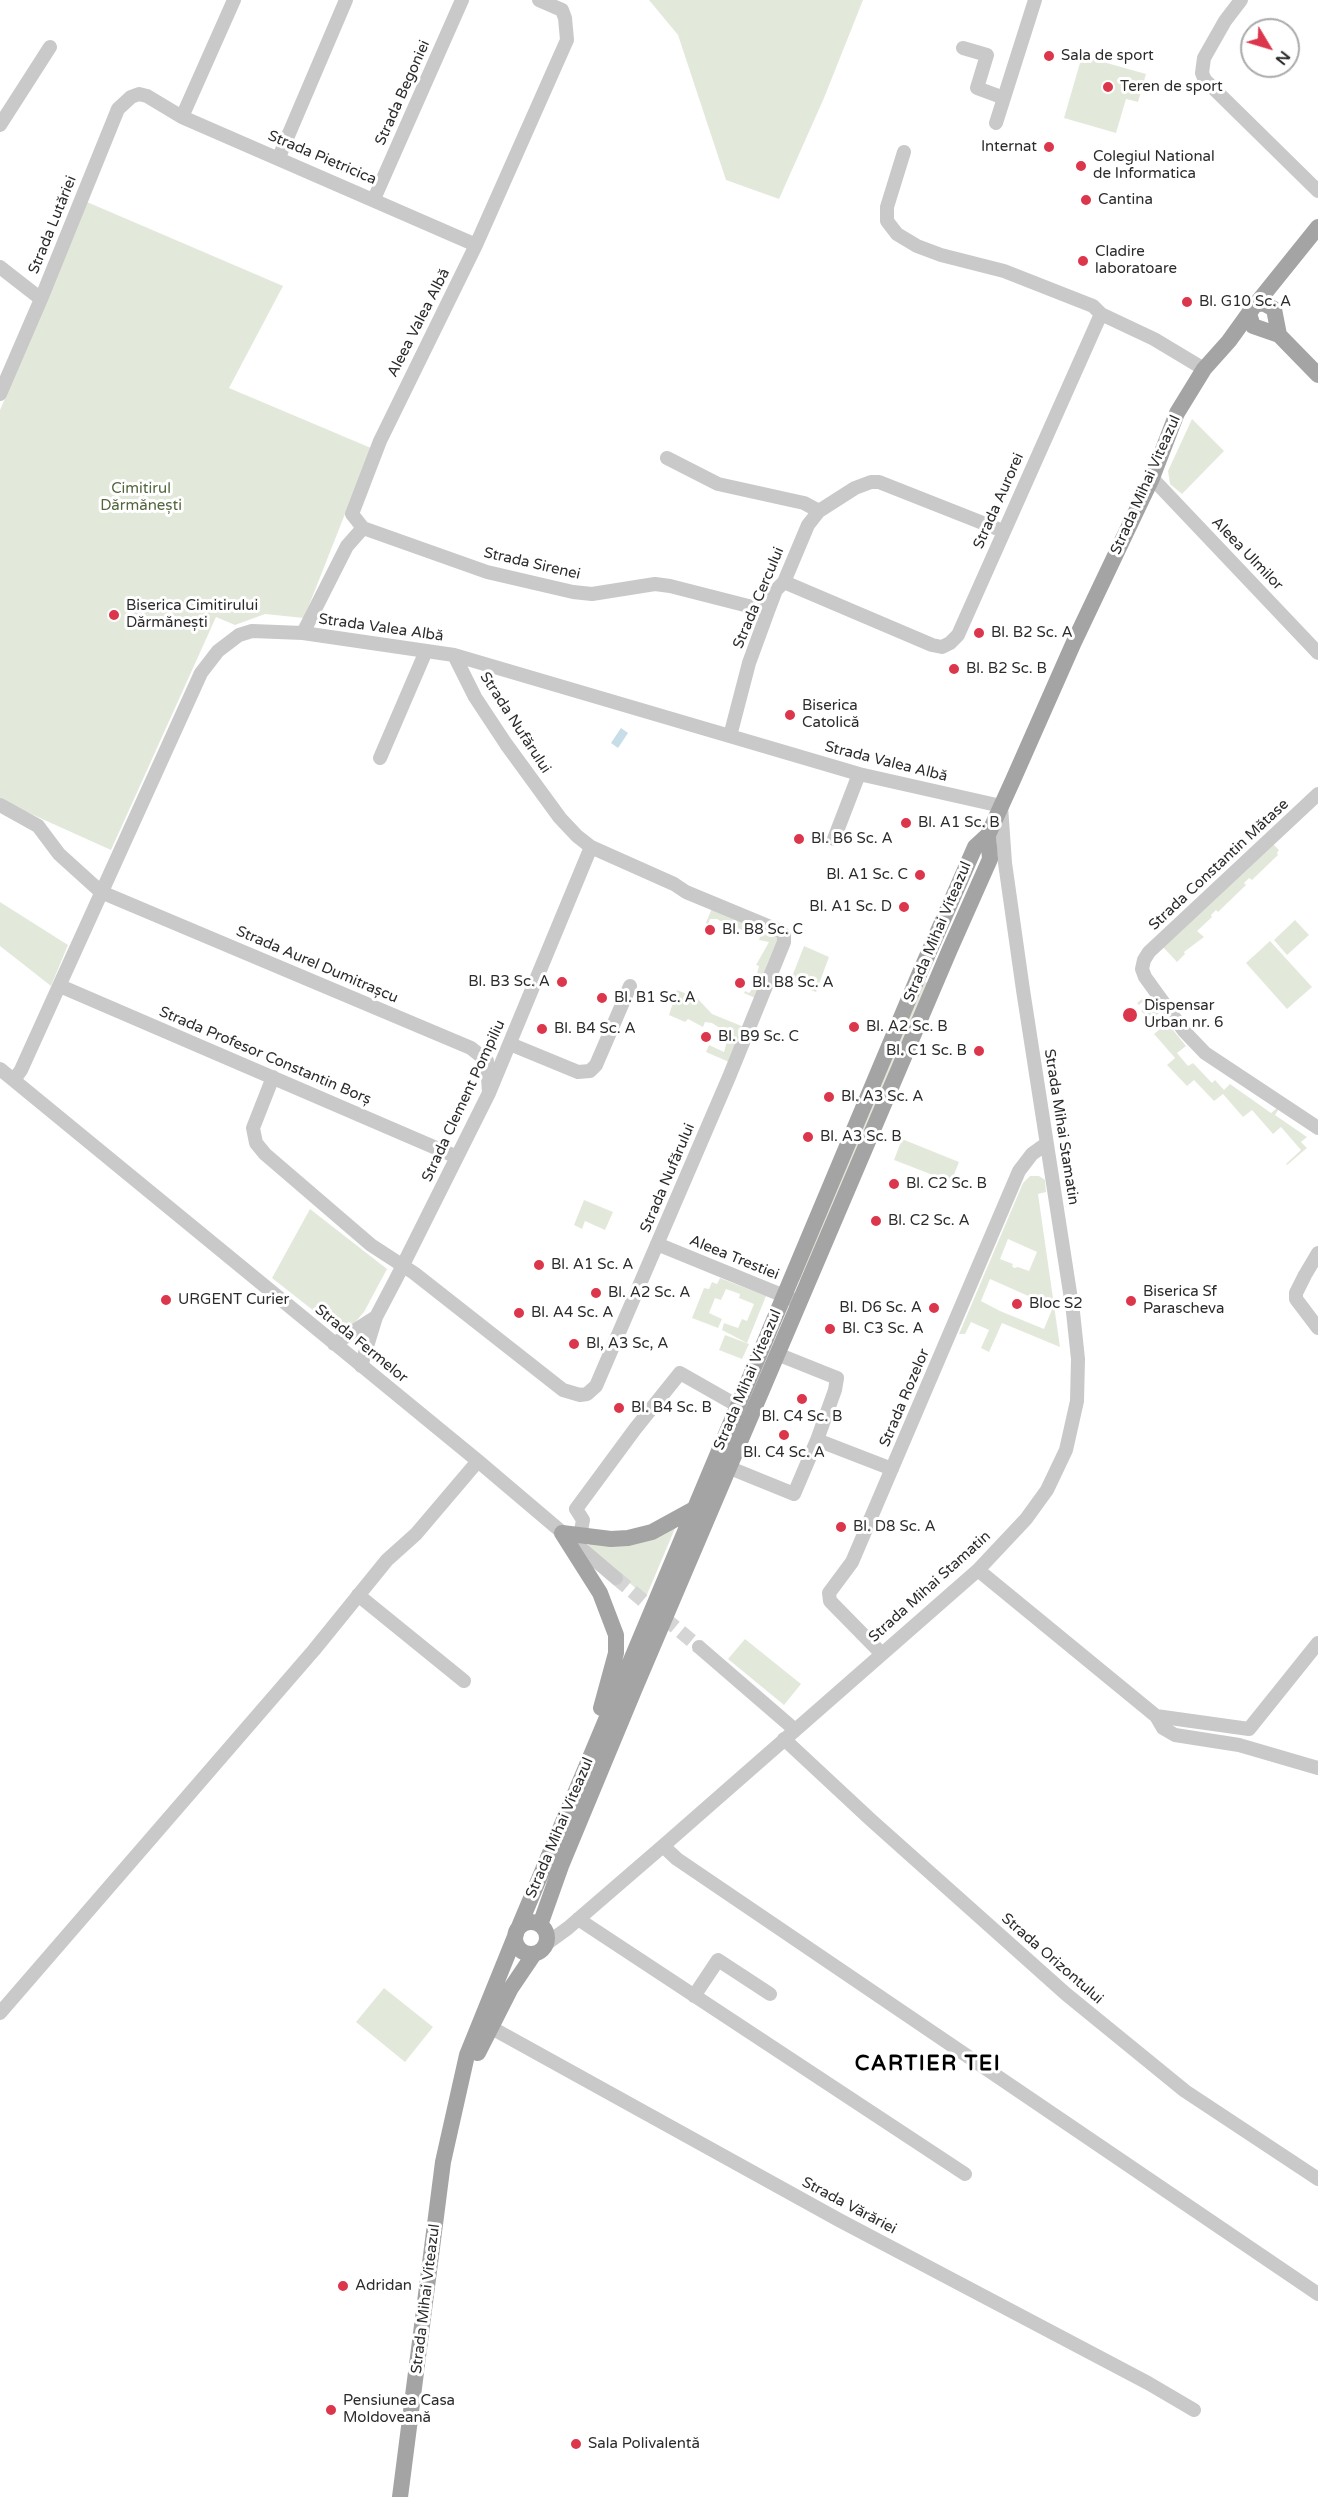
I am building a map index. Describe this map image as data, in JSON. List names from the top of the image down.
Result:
{
  "streets": {
    "main road": ["Strada Mihai Viteazul"],
    "street": [
      "Strada Begoniei",
      "Strada Pietricica",
      "Strada Lutăriei",
      "Aleea Valea Albă",
      "Strada Aurorei",
      "Aleea Ulmilor",
      "Strada Sirenei",
      "Strada Cercului",
      "Strada Valea Albă",
      "Strada Nufărului",
      "Strada Constantin Mătase",
      "Strada Aurel Dumitrașcu",
      "Strada Profesor Constantin Borș",
      "Strada Clement Pompiliu",
      "Strada Mihai Stamatin",
      "Aleea Trestiei",
      "Strada Fermelor",
      "Strada Rozelor",
      "Strada Orizontului",
      "Strada Vărăriei"
    ]
  },
  "crossings": [
    ["Strada Begoniei", "Strada Pietricica"],
    ["Strada Pietricica", "Strada Lutăriei"],
    ["Strada Pietricica", "Aleea Valea Albă"],
    ["Aleea Valea Albă", "Strada Sirenei"],
    ["Strada Mihai Viteazul", "Aleea Ulmilor"],
    ["Strada Mihai Viteazul", "Strada Valea Albă"],
    ["Strada Mihai Viteazul", "Strada Mihai Stamatin"],
    ["Strada Mihai Viteazul", "Aleea Trestiei"],
    ["Strada Mihai Viteazul", "Strada Vărăriei"],
    ["Strada Aurorei", "Strada Cercului"],
    ["Strada Sirenei", "Strada Cercului"],
    ["Strada Cercului", "Strada Valea Albă"],
    ["Strada Valea Albă", "Strada Nufărului"],
    ["Strada Valea Albă", "Strada Aurel Dumitrașcu"],
    ["Strada Valea Albă", "Strada Profesor Constantin Borș"],
    ["Strada Valea Albă", "Strada Mihai Stamatin"],
    ["Strada Valea Albă", "Strada Fermelor"],
    ["Strada Nufărului", "Strada Profesor Constantin Borș"],
    ["Strada Nufărului", "Strada Clement Pompiliu"],
    ["Strada Nufărului", "Aleea Trestiei"],
    ["Strada Aurel Dumitrașcu", "Strada Clement Pompiliu"],
    ["Strada Profesor Constantin Borș", "Strada Clement Pompiliu"],
    ["Strada Clement Pompiliu", "Strada Fermelor"],
    ["Strada Mihai Stamatin", "Strada Rozelor"],
    ["Strada Mihai Stamatin", "Strada Orizontului"]
  ],
  "districts": ["CARTIER TEI"],
  "parks": ["Cimitirul Dărmănești"],
  "places": [
    "Sala de sport",
    "Teren de sport",
    "Internat",
    "Colegiul National de Informatica",
    "Cantina",
    "Cladire laboratoare",
    "Bl. G10 Sc. A",
    "Biserica Cimitirului Dărmănești",
    "Bl. B2 Sc. A",
    "Bl. B2 Sc. B",
    "Biserica Catolică",
    "Bl. A1 Sc. B",
    "Bl. B6 Sc. A",
    "Bl. A1 Sc. C",
    "Bl. A1 Sc. D",
    "Bl. B8 Sc. C",
    "Bl. B3 Sc. A",
    "Bl. B8 Sc. A",
    "Bl. B1 Sc. A",
    "Dispensar Urban nr. 6",
    "Bl. A2 Sc. B",
    "Bl. B4 Sc. A",
    "Bl. B9 Sc. C",
    "Bl. C1 Sc. B",
    "Bl. A3 Sc. A",
    "Bl. A3 Sc. B",
    "Bl. C2 Sc. B",
    "Bl. C2 Sc. A",
    "Bl. A1 Sc. A",
    "Bl. A2 Sc. A",
    "URGENT Curier",
    "Biserica Sf Parascheva",
    "Bloc S2",
    "Bl. D6 Sc. A",
    "Bl. A4 Sc. A",
    "Bl. C3 Sc. A",
    "Bl, A3 Sc, A",
    "Bl. C4 Sc. B",
    "Bl. B4 Sc. B",
    "Bl. C4 Sc. A",
    "Bl. D8 Sc. A",
    "Adridan",
    "Pensiunea Casa Moldoveană",
    "Sala Polivalentă"
  ],
  "north": "bottom right"
}
